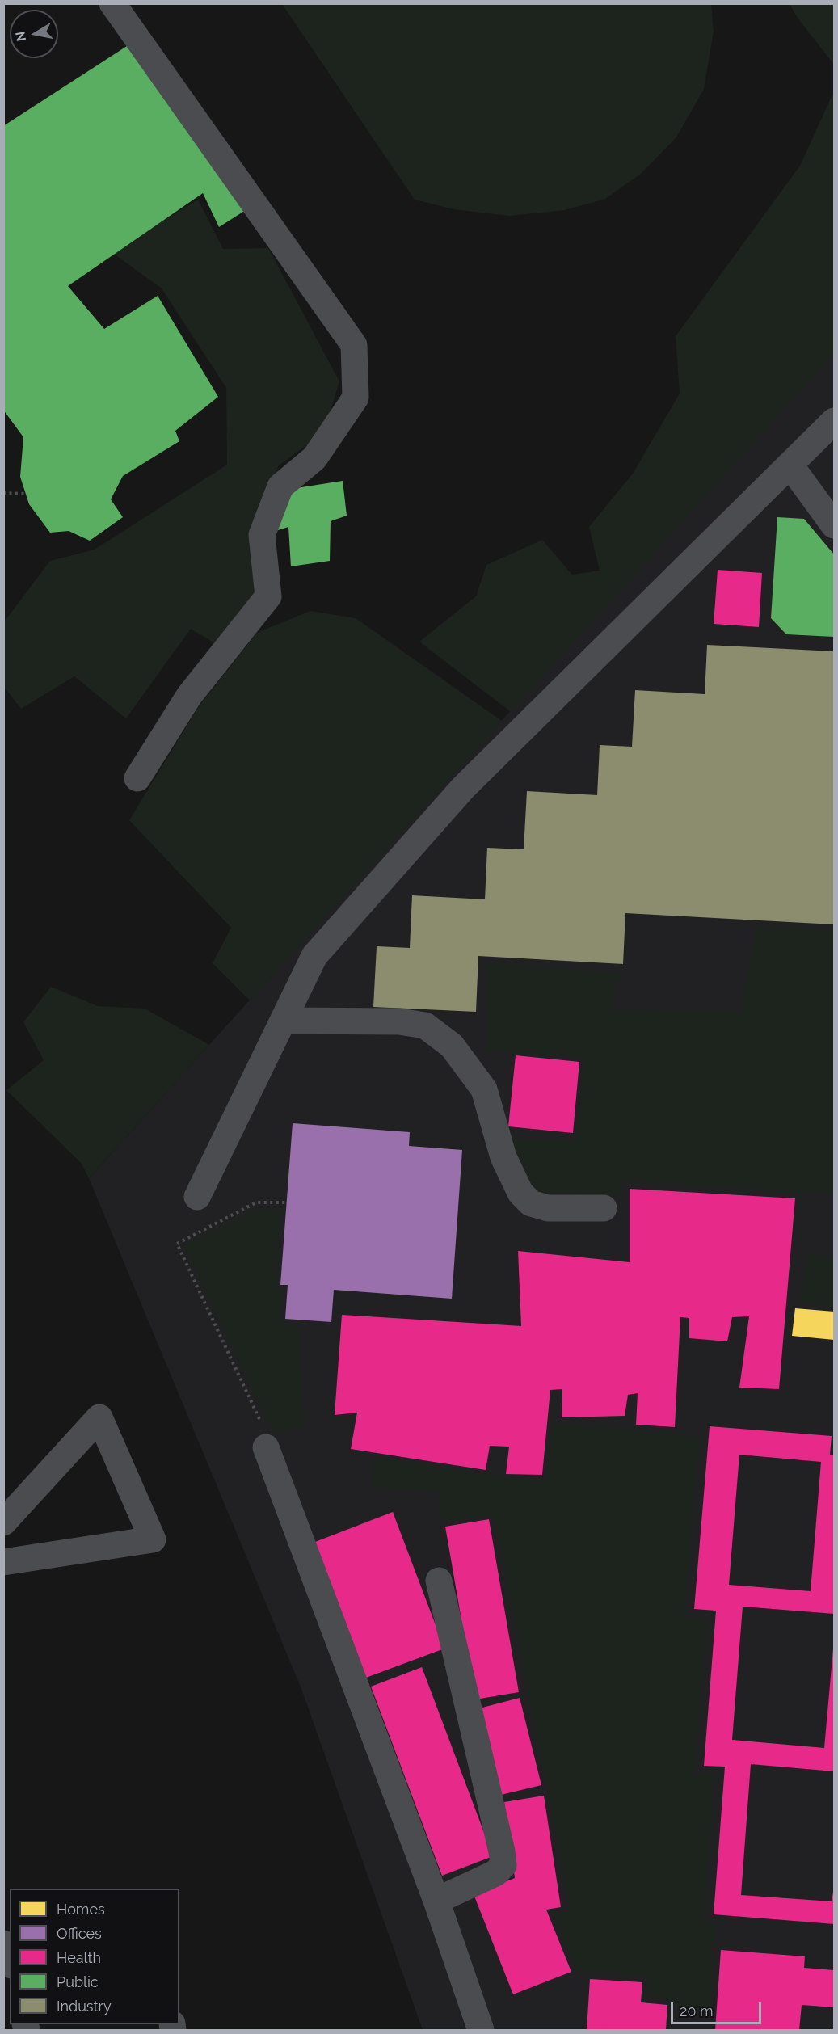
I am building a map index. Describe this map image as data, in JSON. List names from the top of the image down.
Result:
{
  "legend": [
    "Homes",
    "Offices",
    "Health",
    "Public",
    "Industry"
  ],
  "scale_bar": "20 m",
  "north": "left"
}
